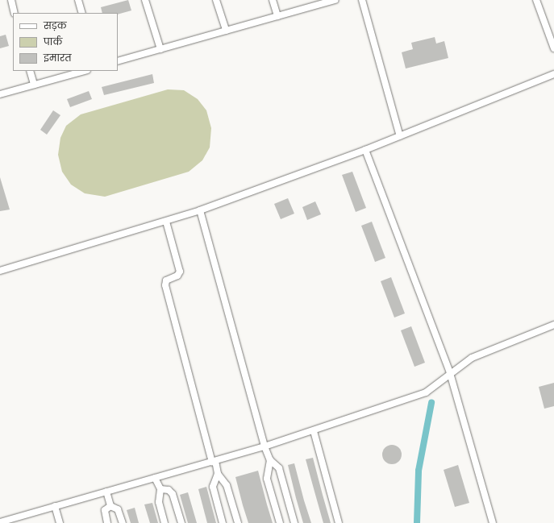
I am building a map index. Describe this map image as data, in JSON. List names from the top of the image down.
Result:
{
  "legend": ["सड़क", "पार्क", "इमारत"]
}
